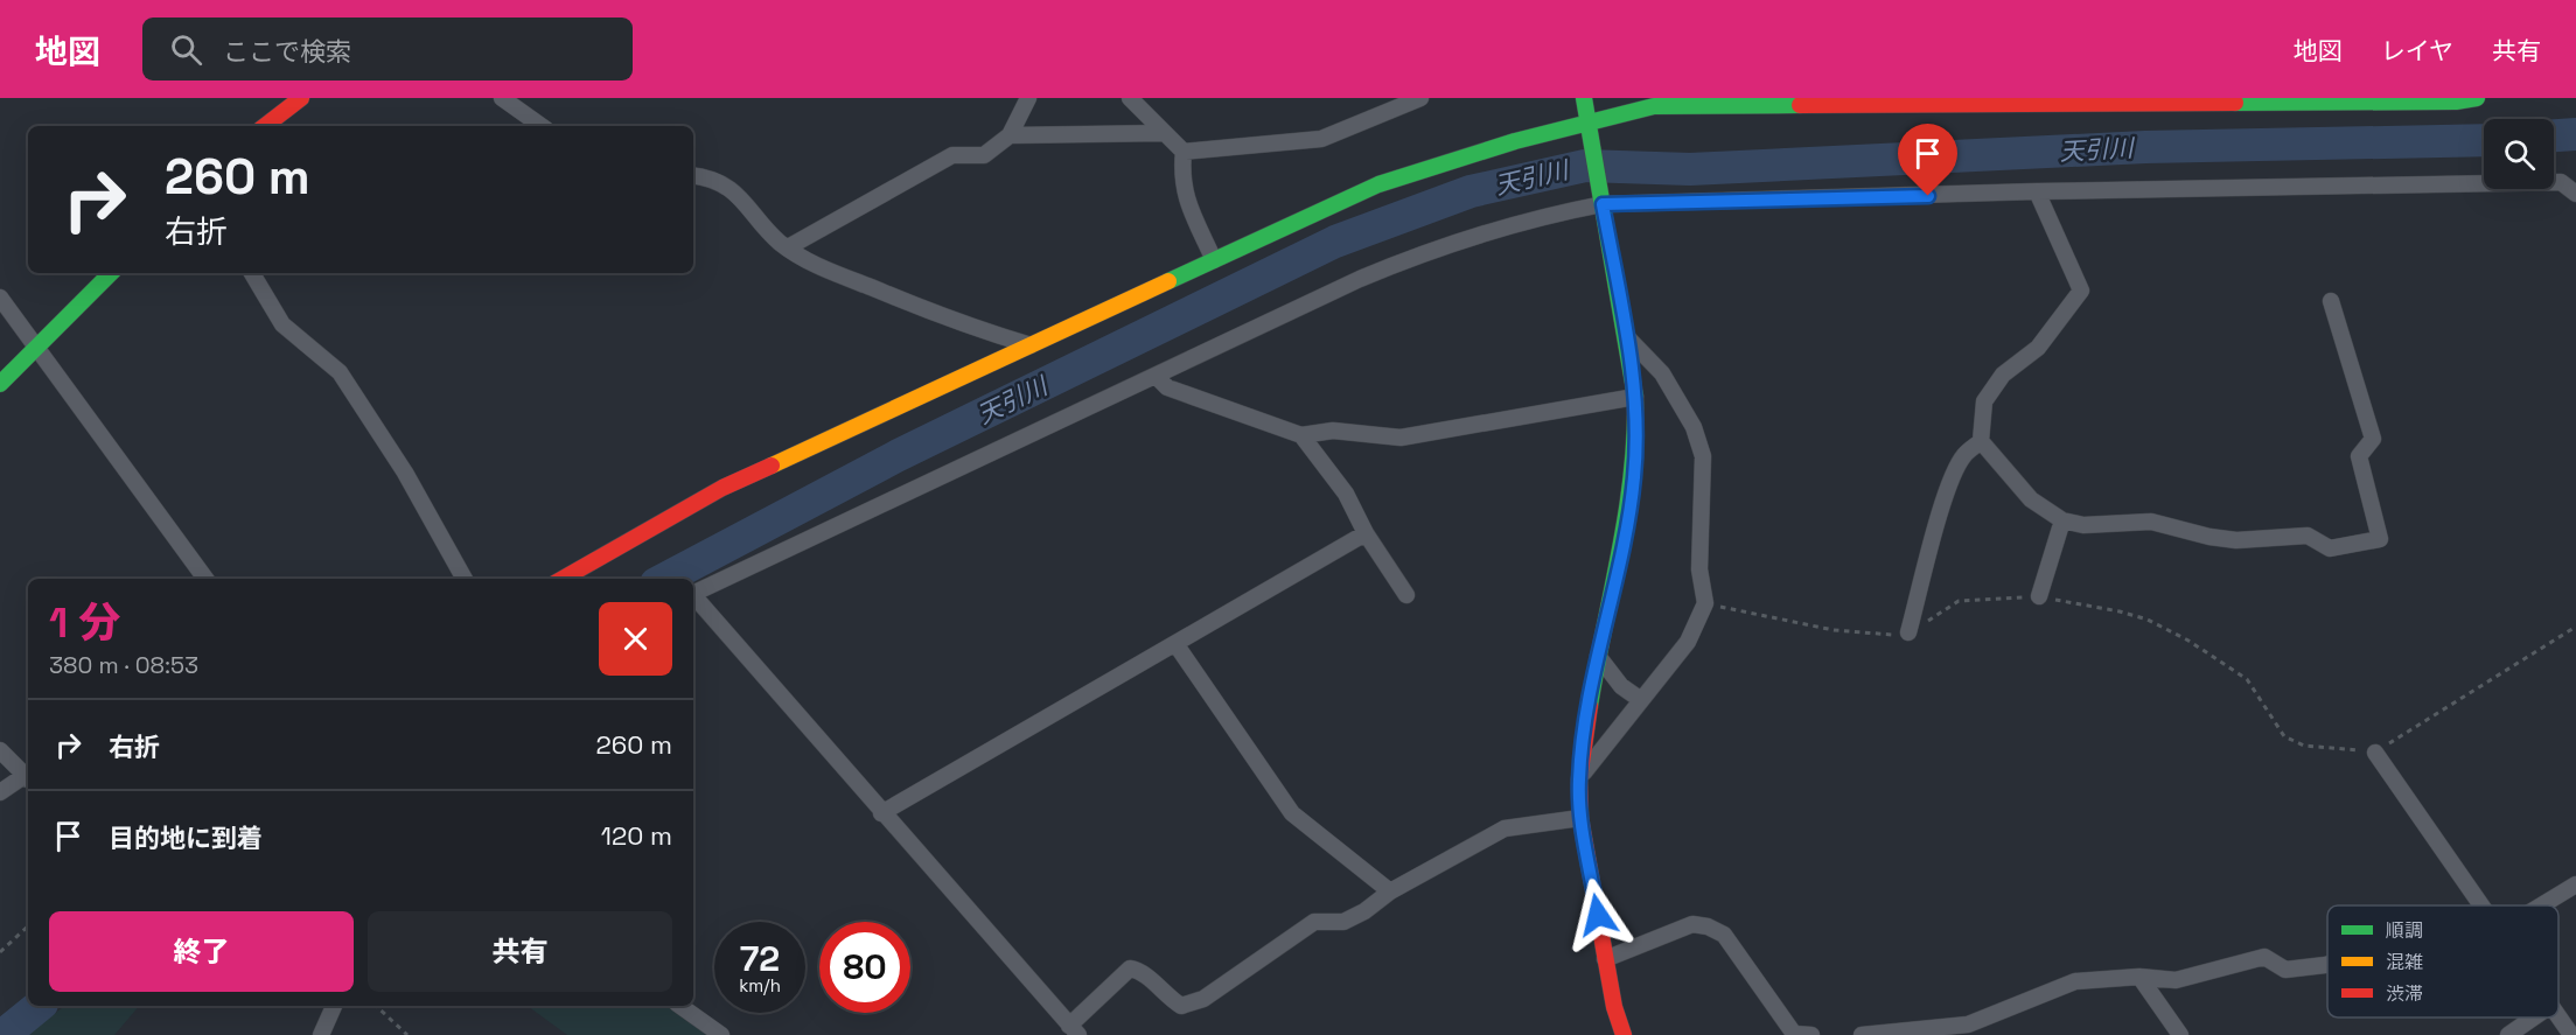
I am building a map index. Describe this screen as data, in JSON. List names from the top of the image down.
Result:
{
  "water": ["天引川"],
  "legend": ["順調", "混雑", "渋滞"],
  "page": {
    "header": "地図",
    "search": "ここで検索",
    "nav": ["地図", "レイヤ", "共有"],
    "turn": ["260 m", "右折"],
    "heading": ["1 分", "380 m · 08:53"],
    "list": [
      {
        "name": "右折",
        "value": "260 m"
      },
      {
        "name": "目的地に到着",
        "value": "120 m"
      }
    ],
    "buttons": ["終了", "共有"],
    "speed": "72 km/h",
    "limit": "80"
  }
}
